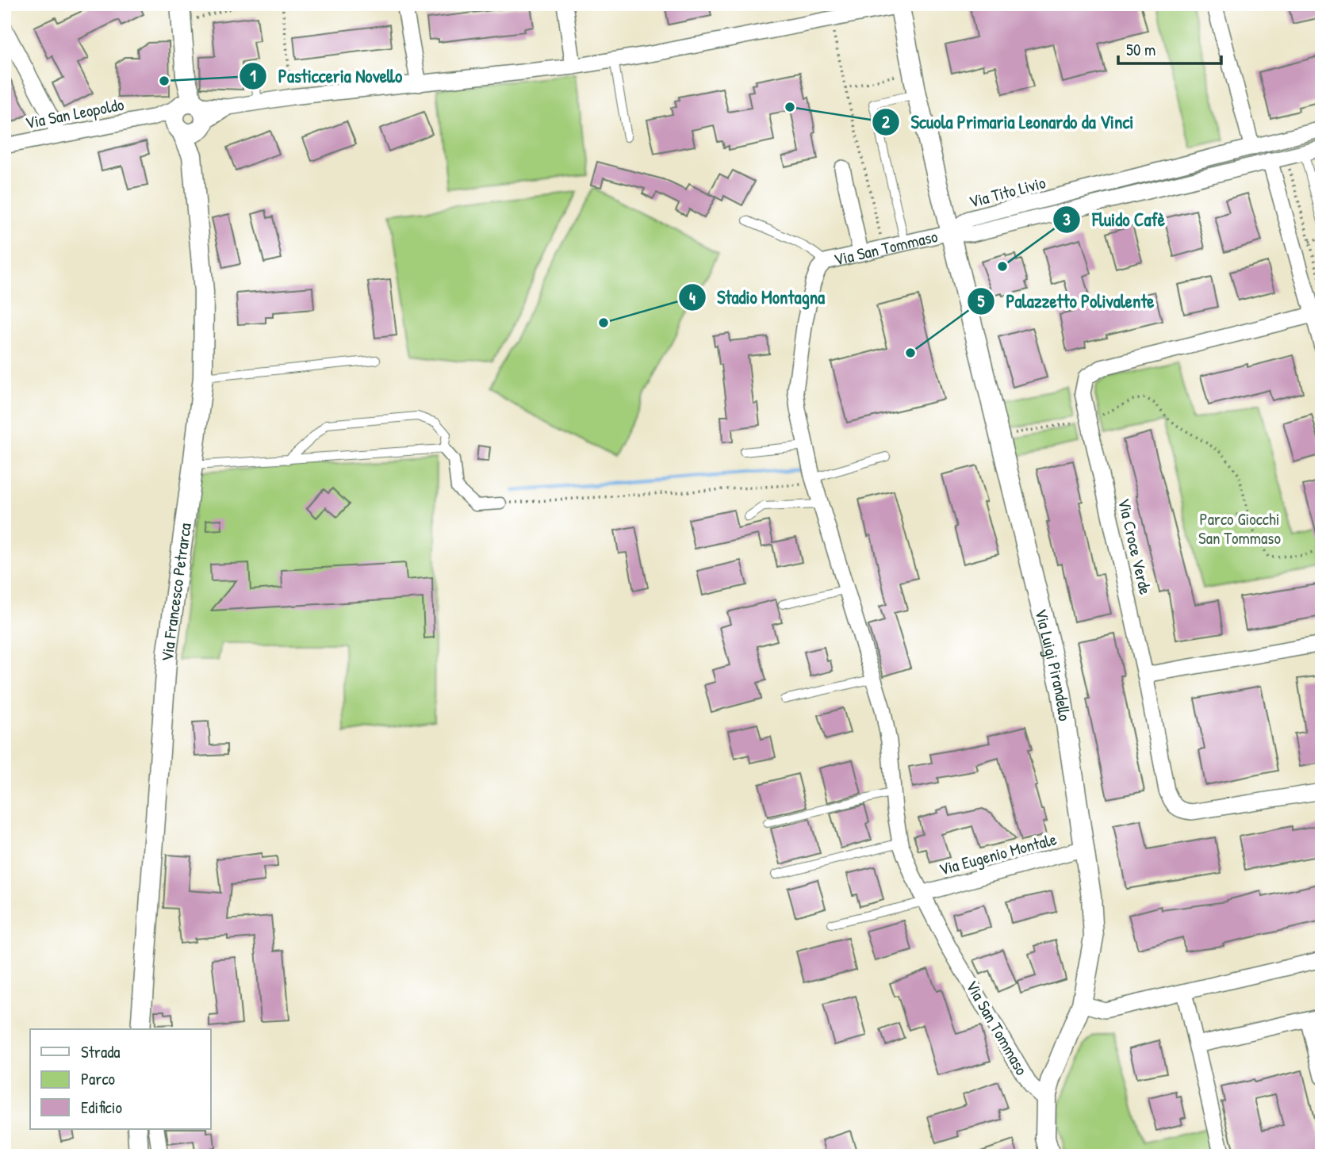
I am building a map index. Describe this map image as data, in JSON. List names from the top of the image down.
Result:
{
  "streets": {
    "street": [
      "Via San Leopoldo",
      "Via Tito Livio",
      "Via San Tommaso",
      "Via Croce Verde",
      "Via Francesco Petrarca",
      "Via Luigi Pirandello",
      "Via Eugenio Montale"
    ]
  },
  "crossings": [
    ["Via San Leopoldo", "Via Francesco Petrarca"],
    ["Via Tito Livio", "Via San Tommaso"],
    ["Via Tito Livio", "Via Luigi Pirandello"],
    ["Via San Tommaso", "Via Luigi Pirandello"],
    ["Via San Tommaso", "Via Eugenio Montale"],
    ["Via Luigi Pirandello", "Via Eugenio Montale"]
  ],
  "parks": ["Parco Giocchi San Tommaso"],
  "places": [
    "Pasticceria Novello",
    "Scuola Primaria Leonardo da Vinci",
    "Fluido Cafè",
    "Stadio Montagna",
    "Palazzetto Polivalente"
  ],
  "legend": ["Strada", "Parco", "Edificio"],
  "scale_bar": "50 m"
}
